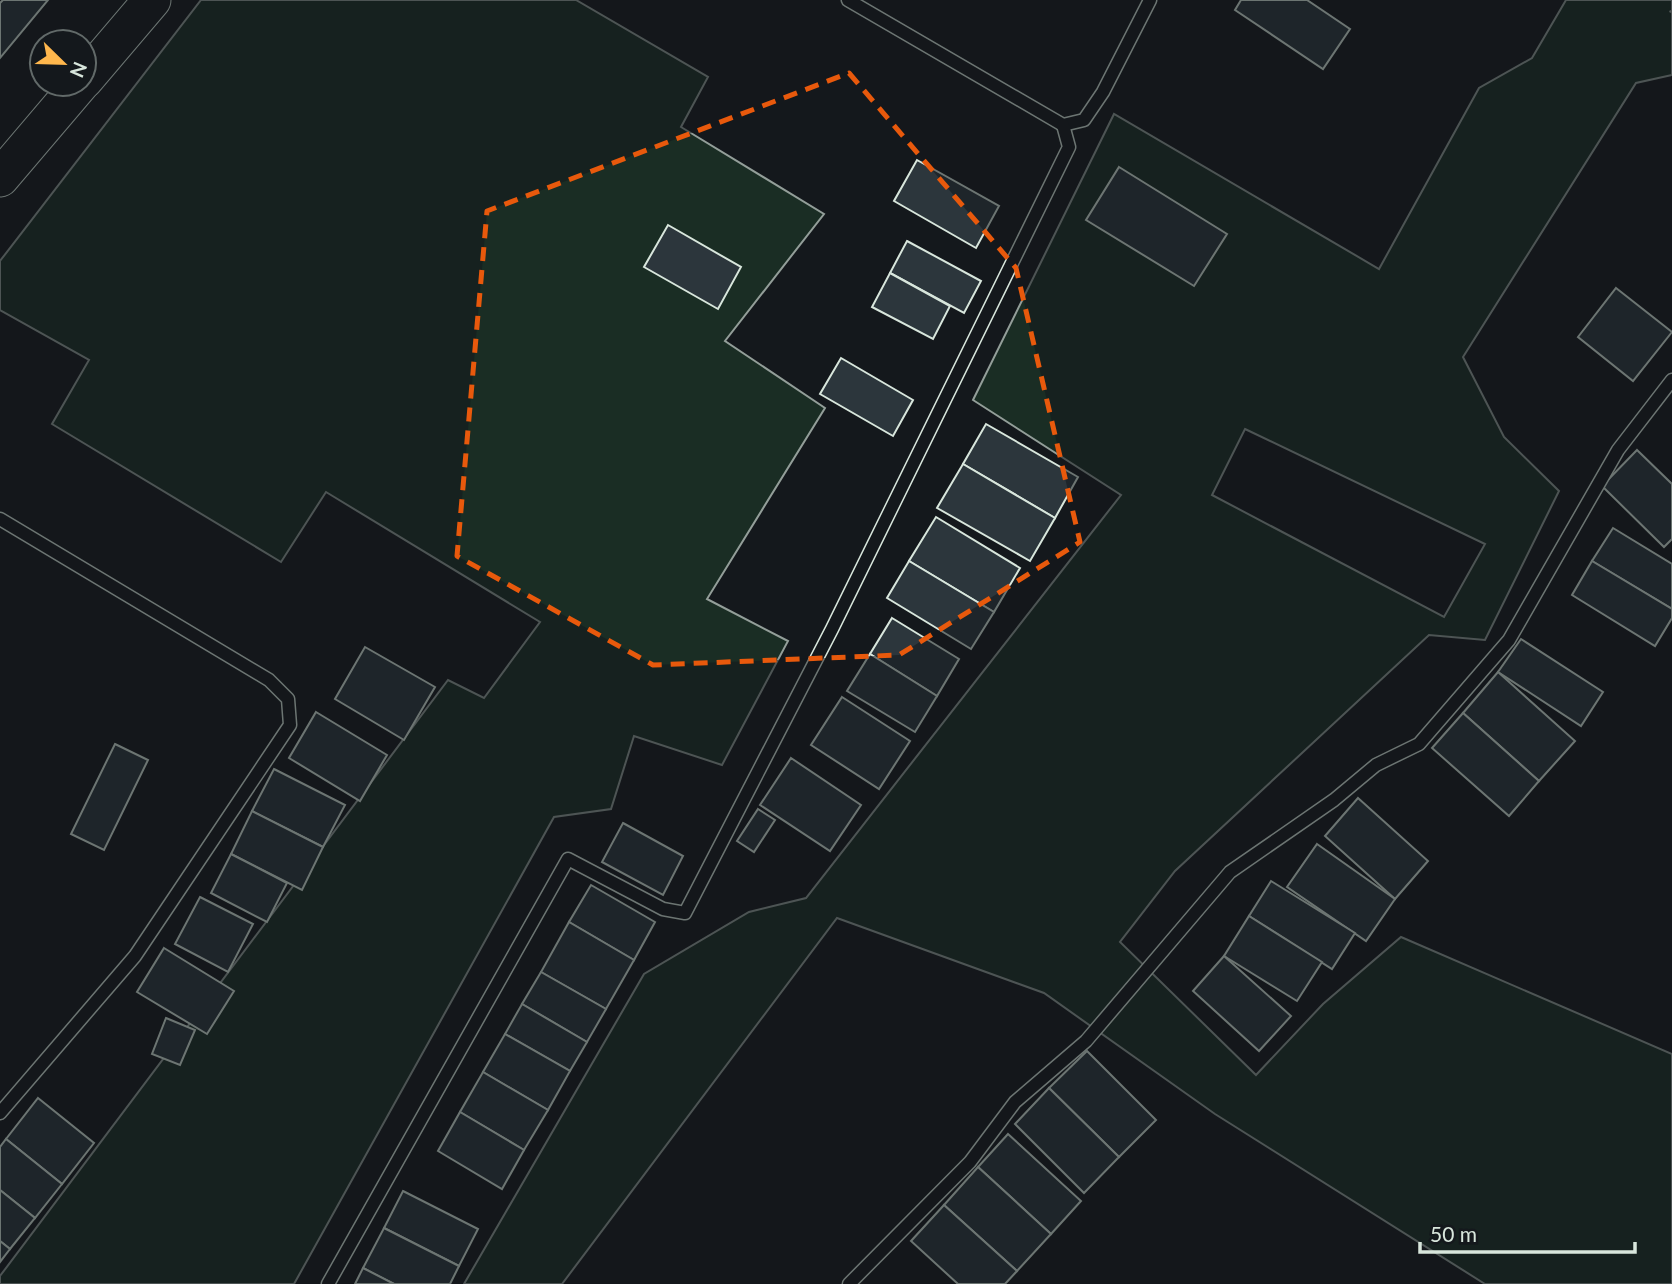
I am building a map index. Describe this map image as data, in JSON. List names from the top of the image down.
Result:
{
  "scale_bar": "50 m",
  "north": "bottom right"
}
